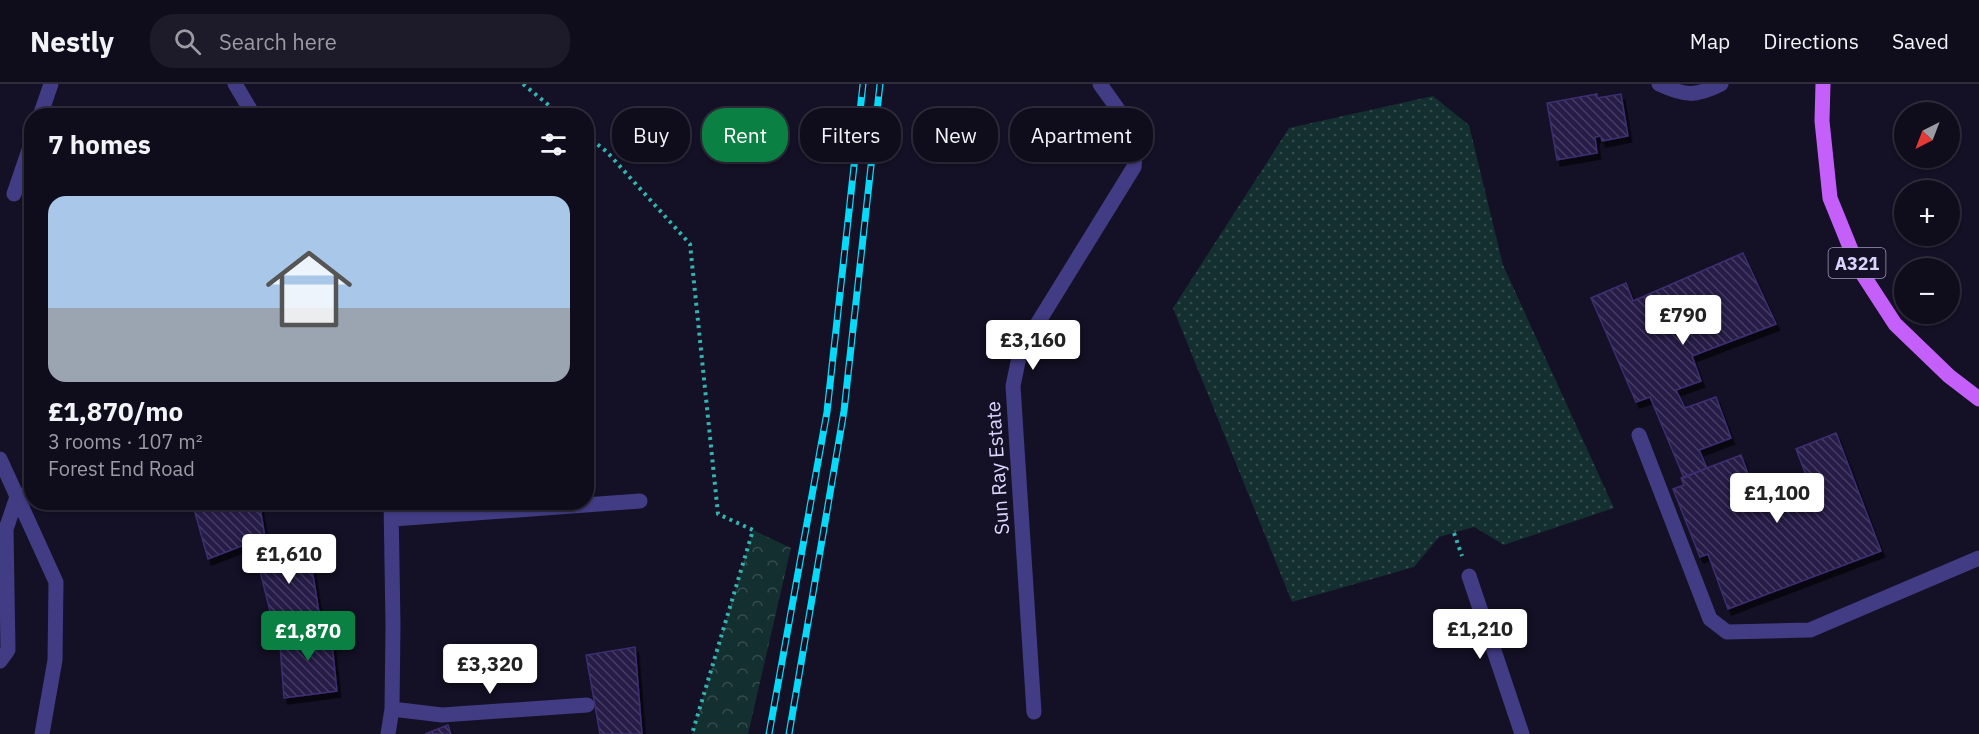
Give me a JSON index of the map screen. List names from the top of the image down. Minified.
{"streets":{"main road":["A321"],"street":["Sun Ray Estate"]},"north":"bottom left","page":{"header":"Nestly","search":"Search here","nav":["Map","Directions","Saved"],"map_buttons":["+","−"],"chip":["Buy","Rent","Filters","New","Apartment"],"heading":"7 homes","list":[{"name":"£1,870/mo","note":"3 rooms · 107 m² · Forest End Road"}],"price":["£790","£3,160","£1,100","£1,610","£1,210","£1,870","£3,320"]}}
